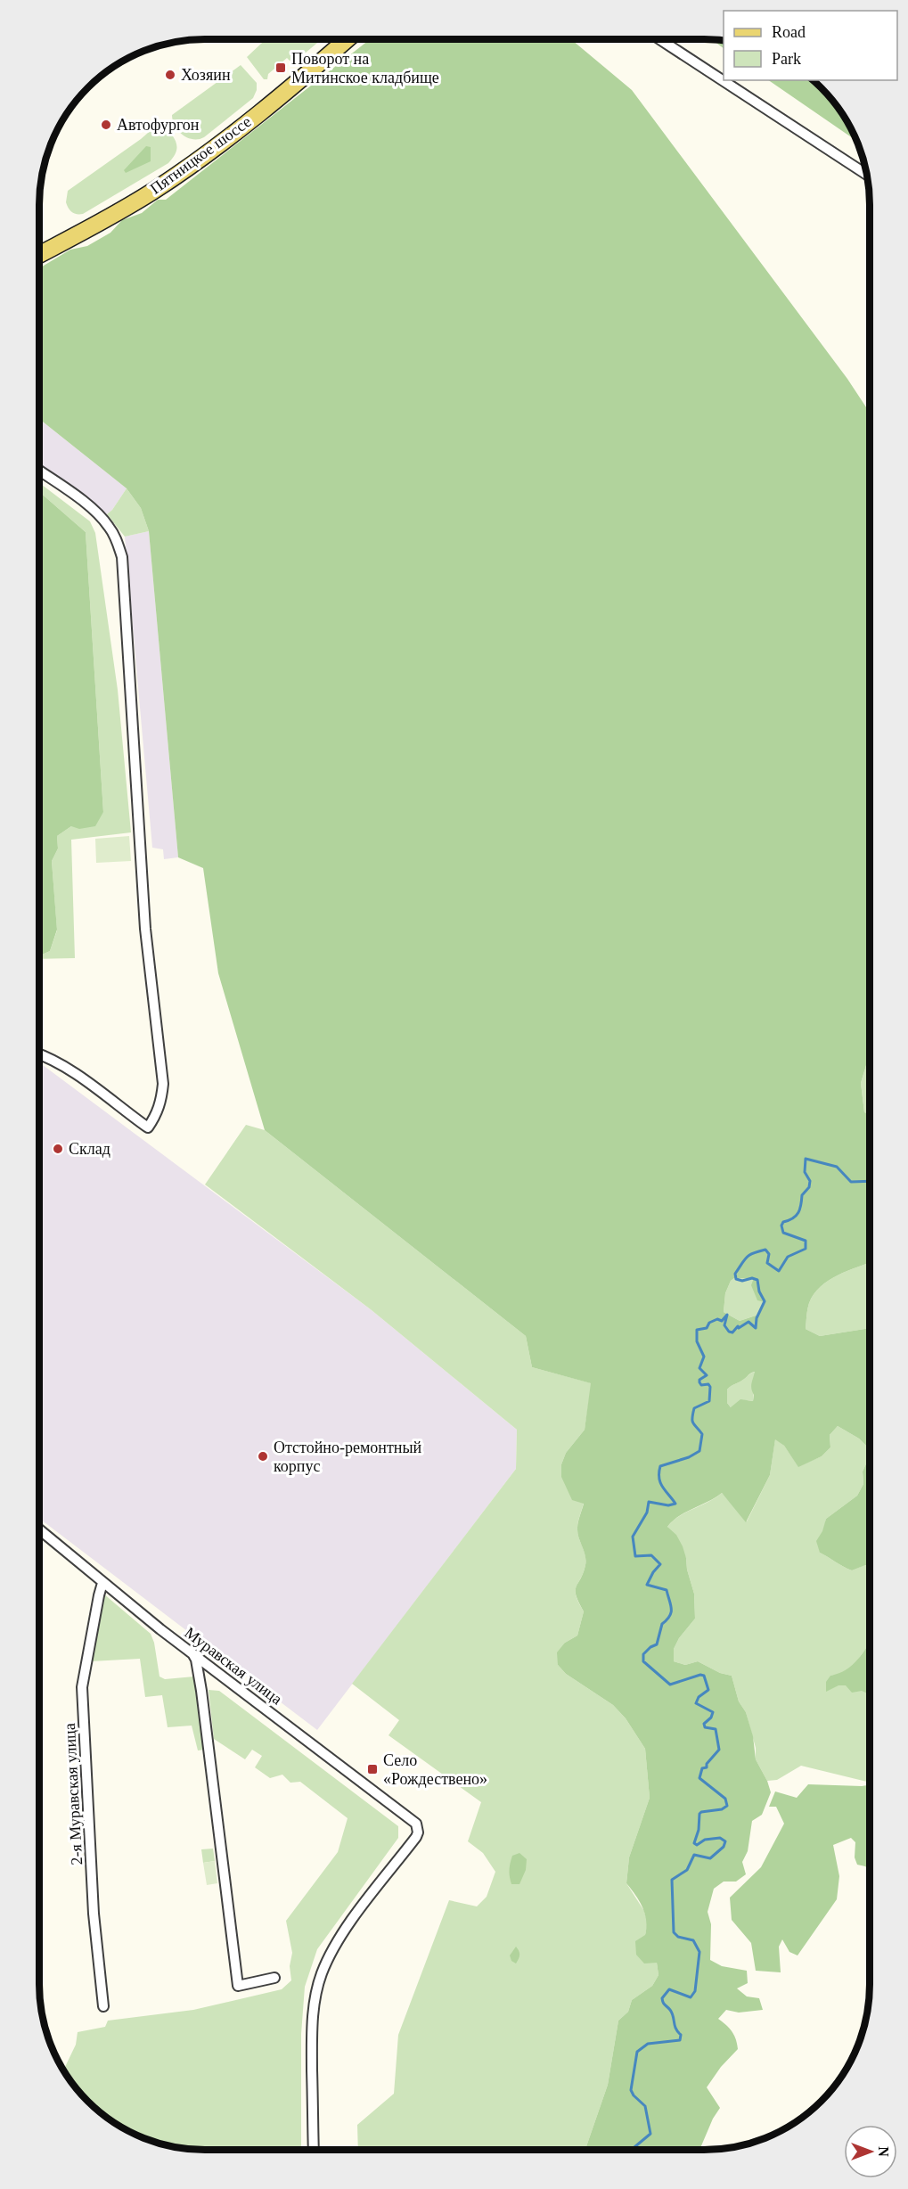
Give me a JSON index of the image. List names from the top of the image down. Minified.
{"streets":{"main road":["Пятницкое шоссе"],"street":["Муравская улица","2-я Муравская улица"]},"crossings":[["Муравская улица","2-я Муравская улица"]],"places":{"transit":["Поворот на Митинское кладбище","Село «Рождествено»"],"other":["Хозяин","Автофургон","Склад","Отстойно-ремонтный корпус"]},"legend":["Road","Park"],"north":"right"}
